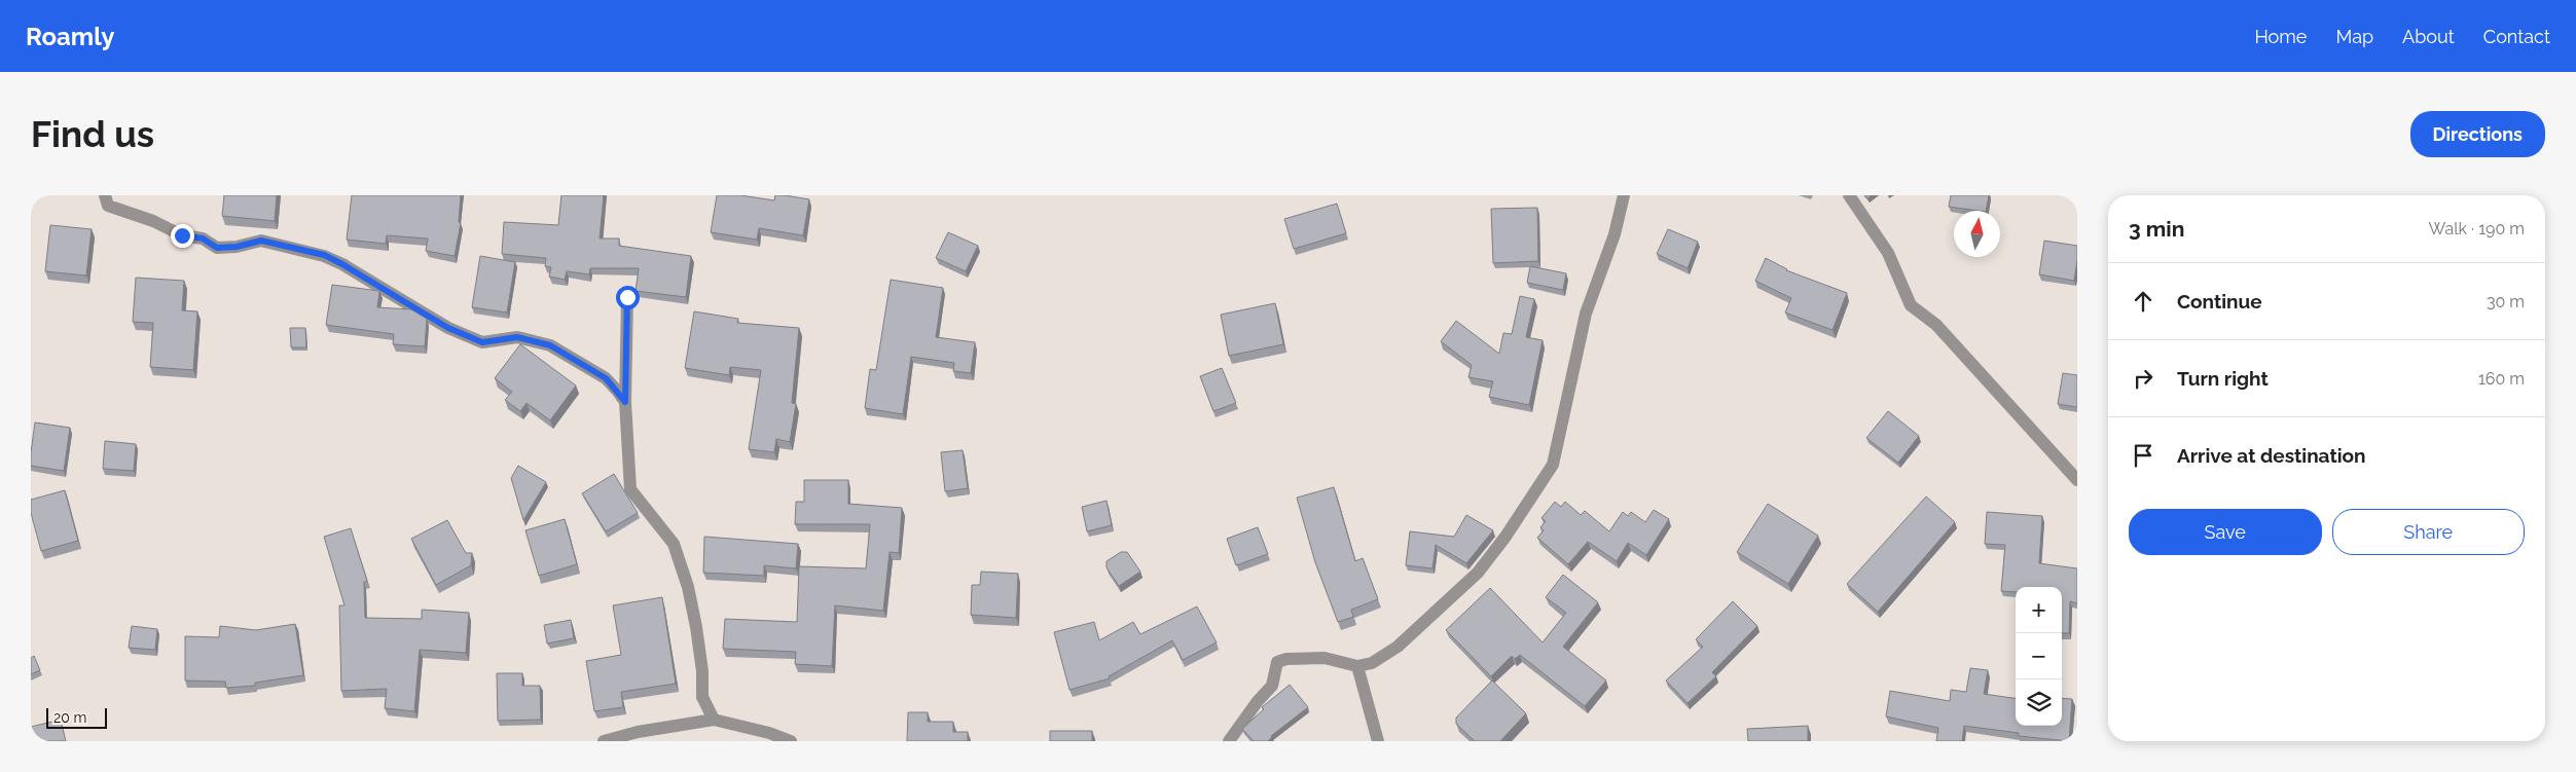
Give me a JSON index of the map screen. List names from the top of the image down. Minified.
{"scale_bar":"20 m","north":"top","page":{"header":"Roamly","nav":["Home","Map","About","Contact"],"buttons":["Directions",["Save","Share"]],"title":"Find us","heading":["3 min","Walk · 190 m"],"list":[["Continue","30 m"],["Turn right","160 m"],"Arrive at destination"],"map_buttons":["+","−"],"scale":"20 m"}}
